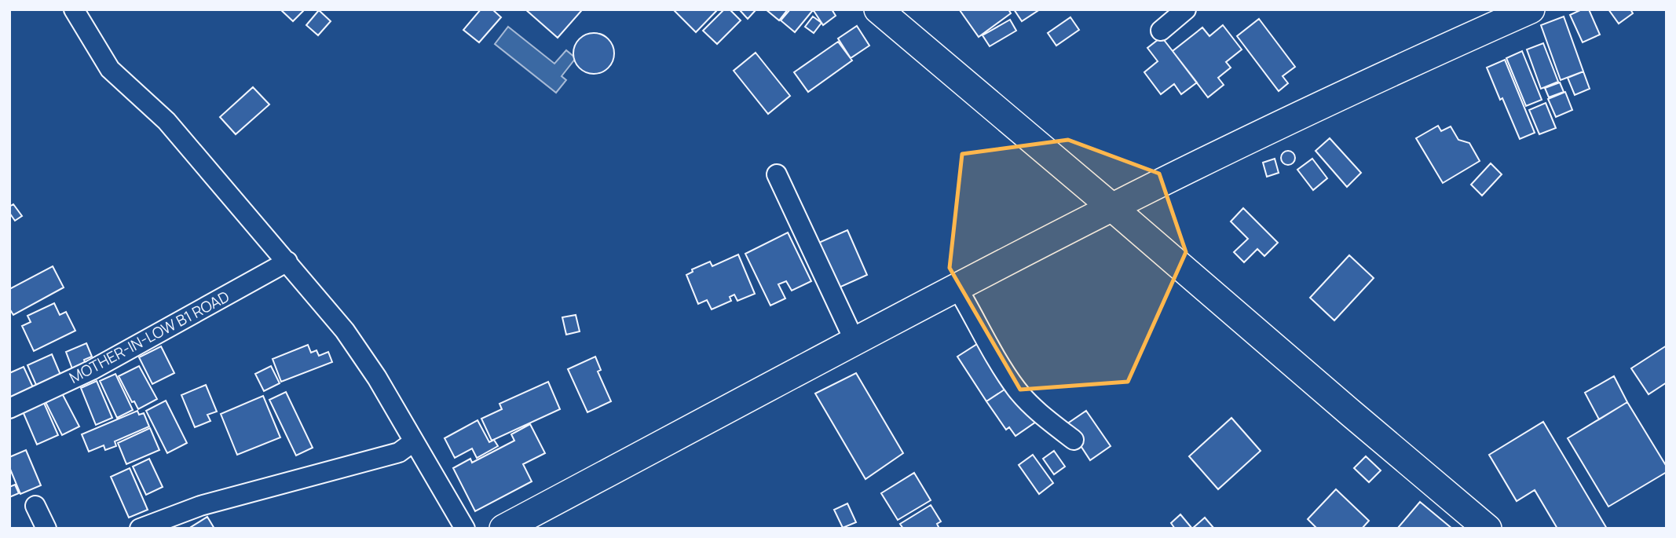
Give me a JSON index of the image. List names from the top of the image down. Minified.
{"streets":{"street":["MOTHER-IN-LOW B1 ROAD"]}}
